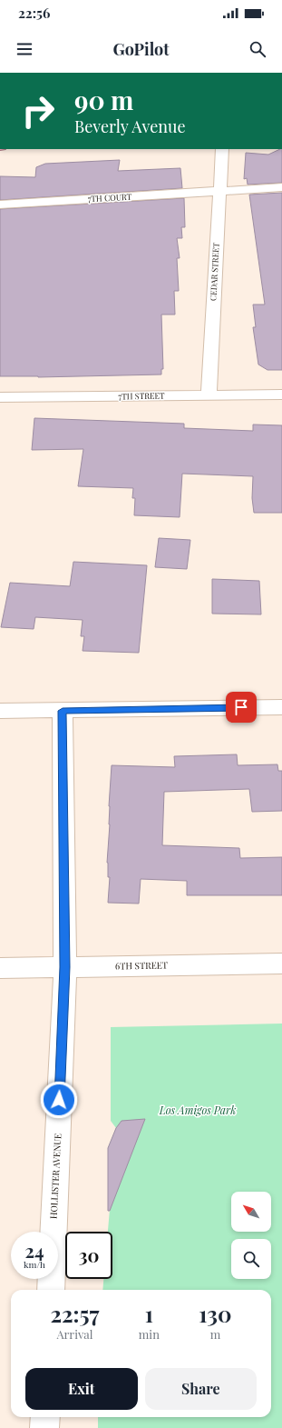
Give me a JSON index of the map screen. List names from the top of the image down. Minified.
{"streets":{"street":["7TH COURT","CEDAR STREET","7TH STREET","6TH STREET","HOLLISTER AVENUE"]},"crossings":[["7TH COURT","CEDAR STREET"],["CEDAR STREET","7TH STREET"],["6TH STREET","HOLLISTER AVENUE"]],"parks":["Los Amigos Park"],"north":"top left","page":{"status":"22:56","header":"GoPilot","turn":["90 m","Beverly Avenue"],"speed":"24 km/h","limit":"30","eta":["22:57","Arrival","1","min","130","m"],"buttons":["Exit","Share"]}}
